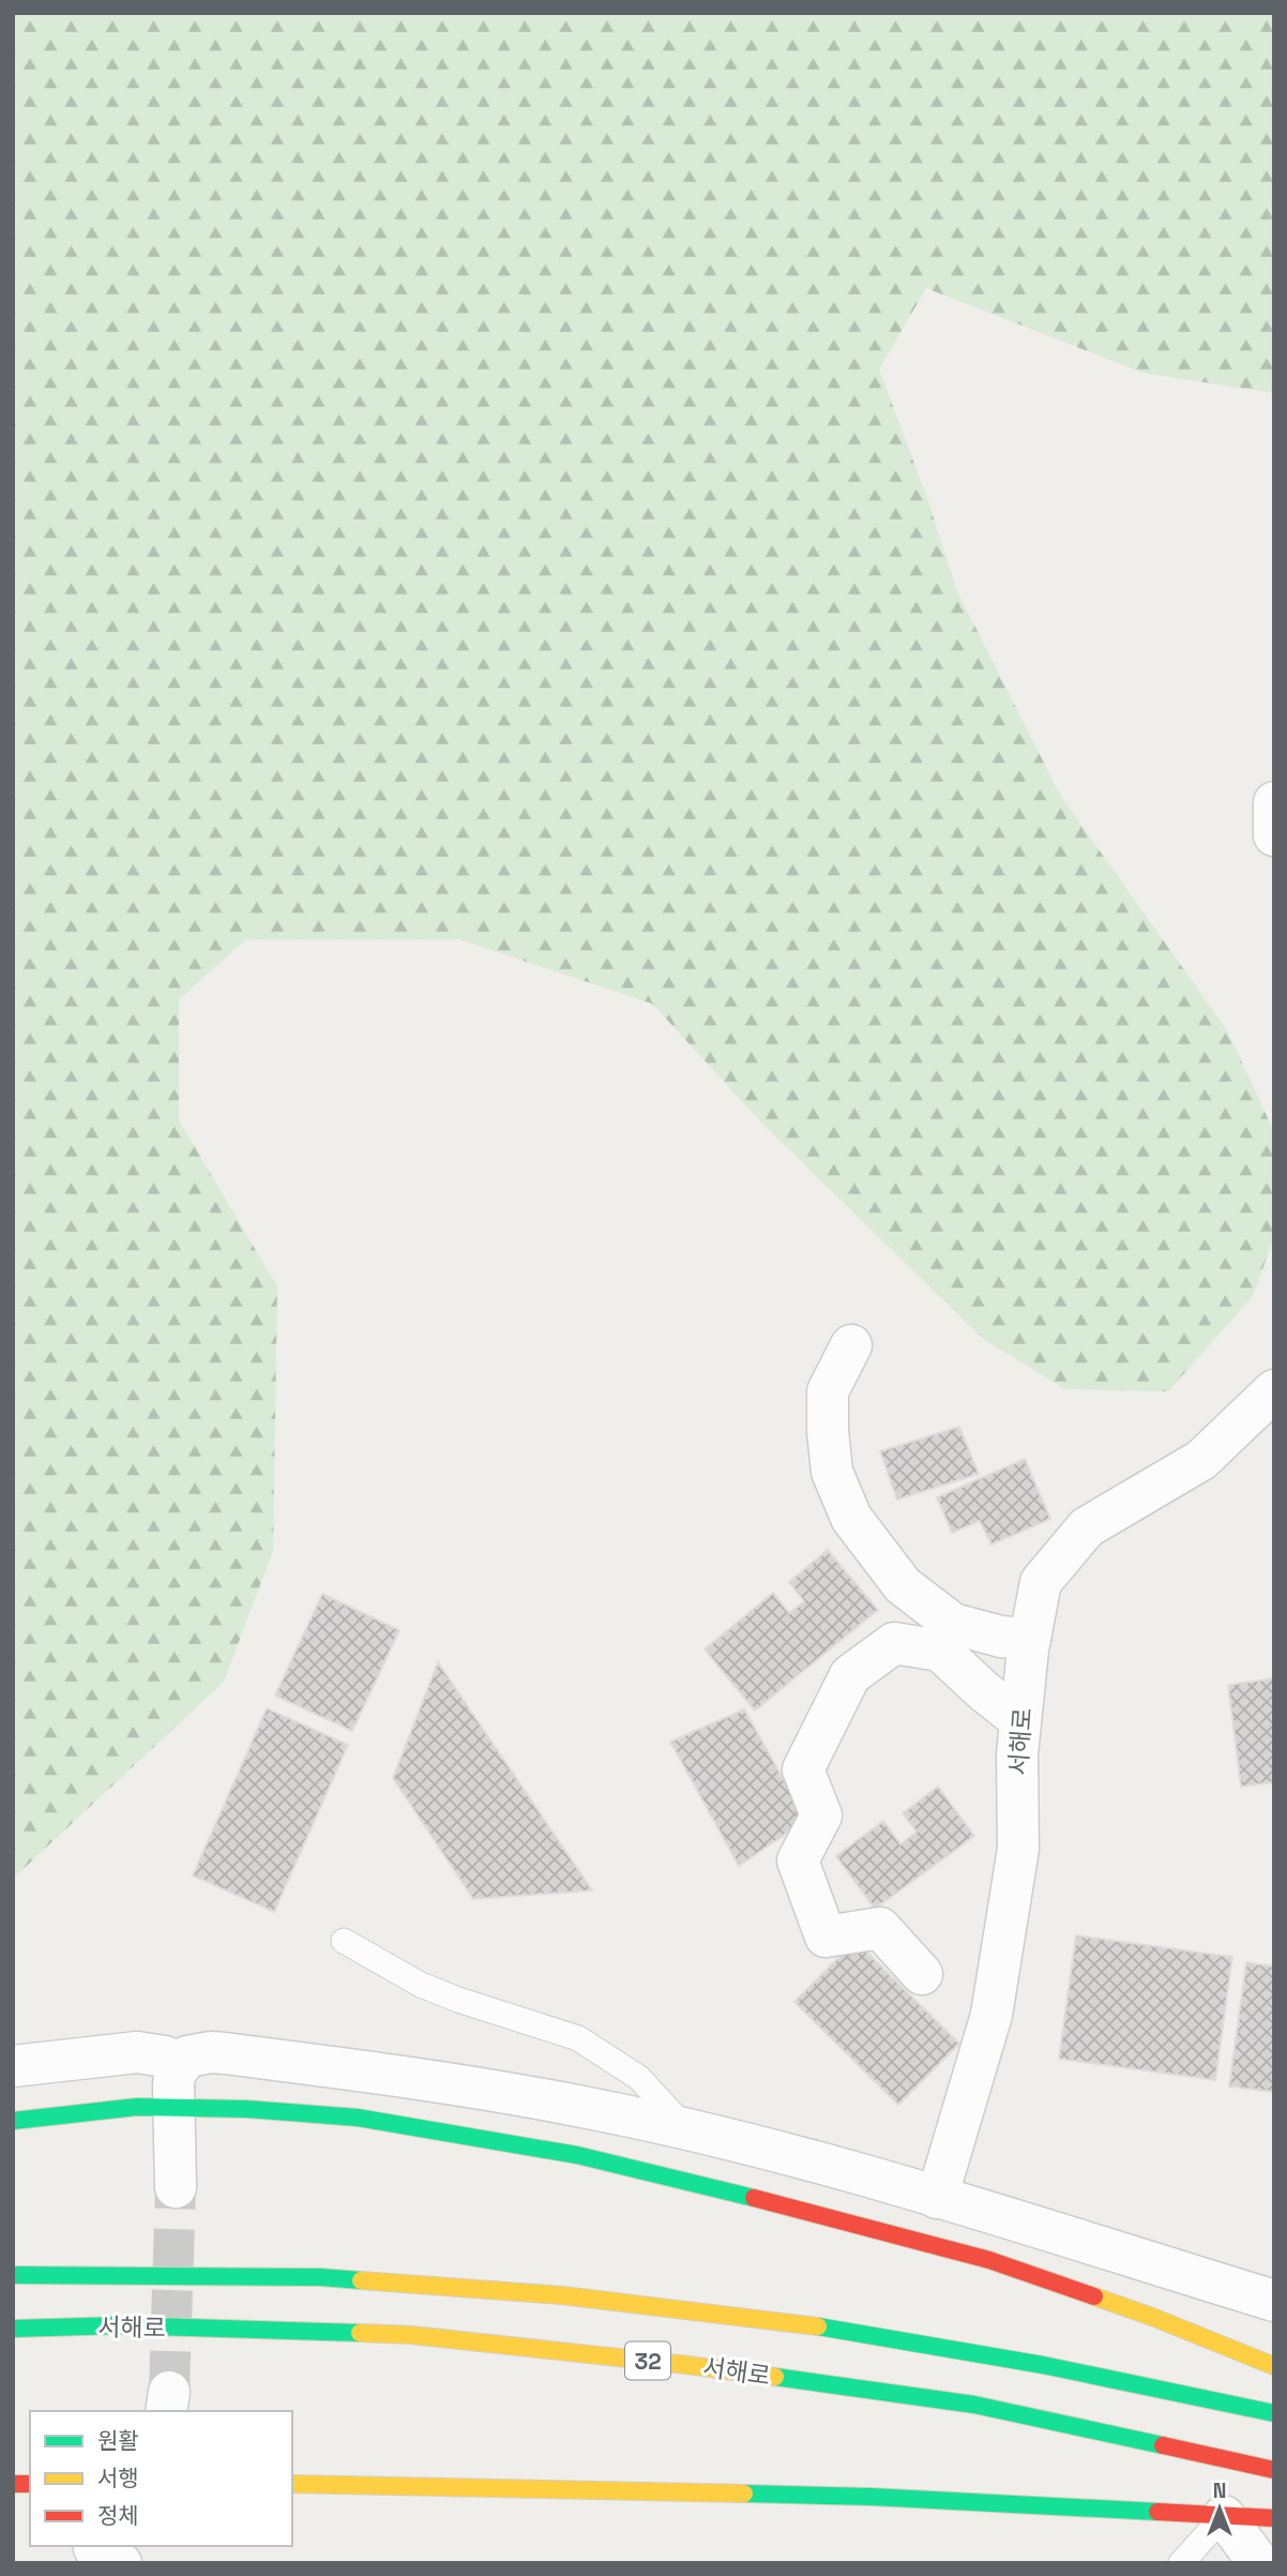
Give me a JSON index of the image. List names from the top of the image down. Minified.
{"streets":{"main road":["서해로","32"]},"legend":["원활","서행","정체"],"north":"top"}
